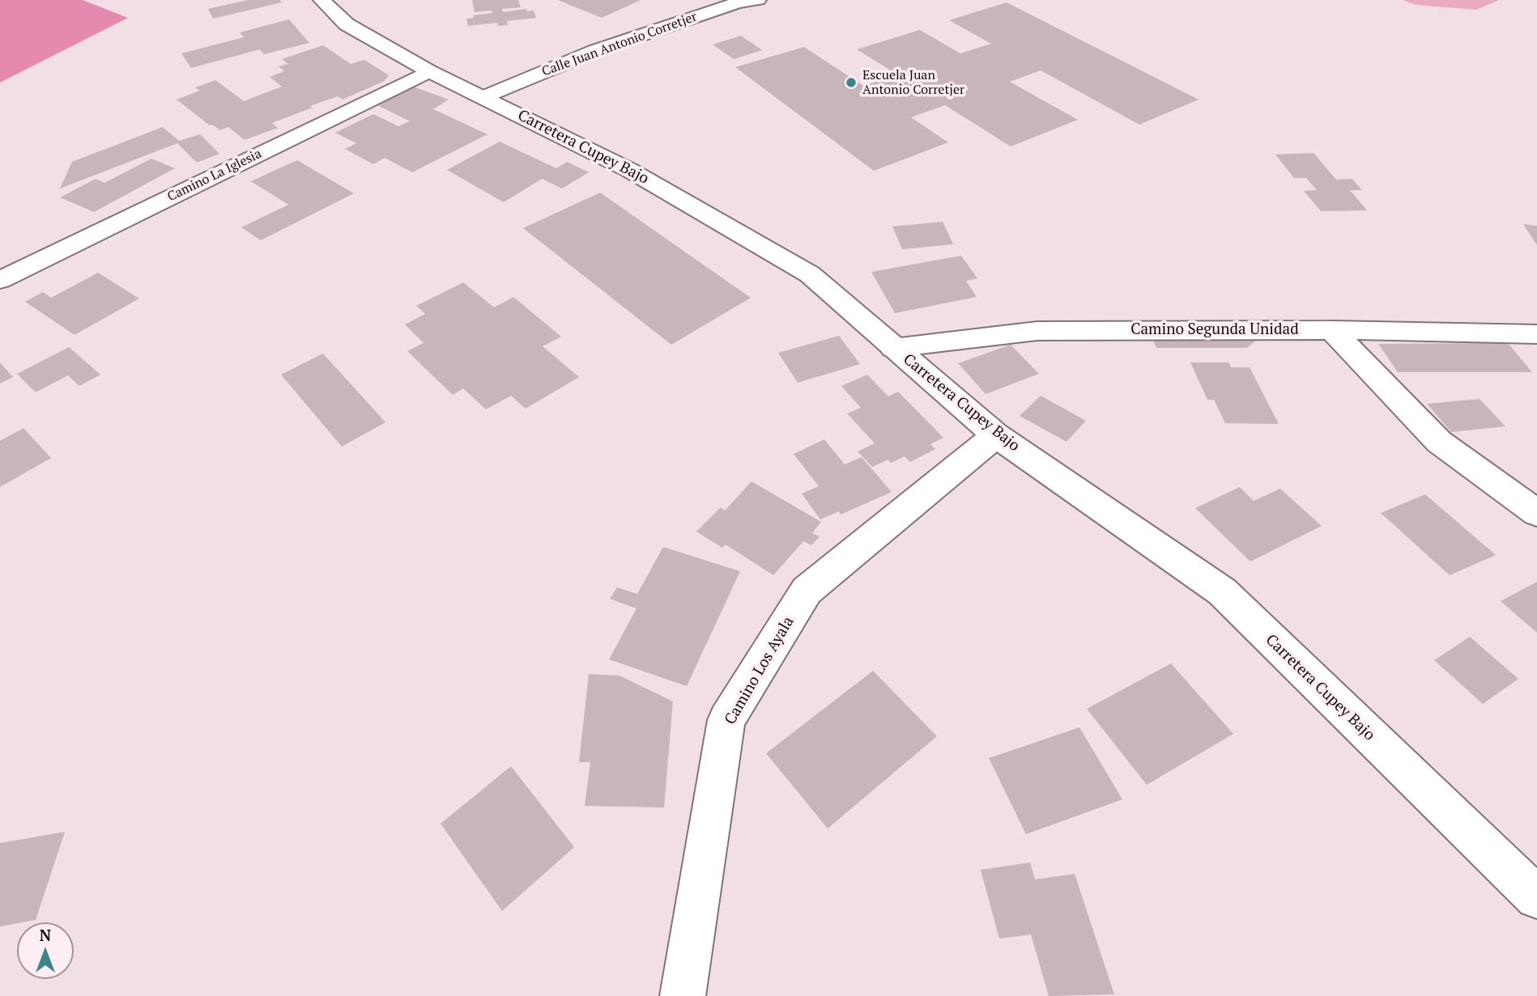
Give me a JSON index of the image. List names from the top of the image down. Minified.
{"streets":{"street":["Calle Juan Antonio Corretjer","Carretera Cupey Bajo","Camino La Iglesia","Camino Segunda Unidad","Camino Los Ayala"]},"crossings":[["Calle Juan Antonio Corretjer","Carretera Cupey Bajo"],["Carretera Cupey Bajo","Camino La Iglesia"],["Carretera Cupey Bajo","Camino Segunda Unidad"],["Carretera Cupey Bajo","Camino Los Ayala"]],"places":["Escuela Juan Antonio Corretjer"],"north":"top"}
